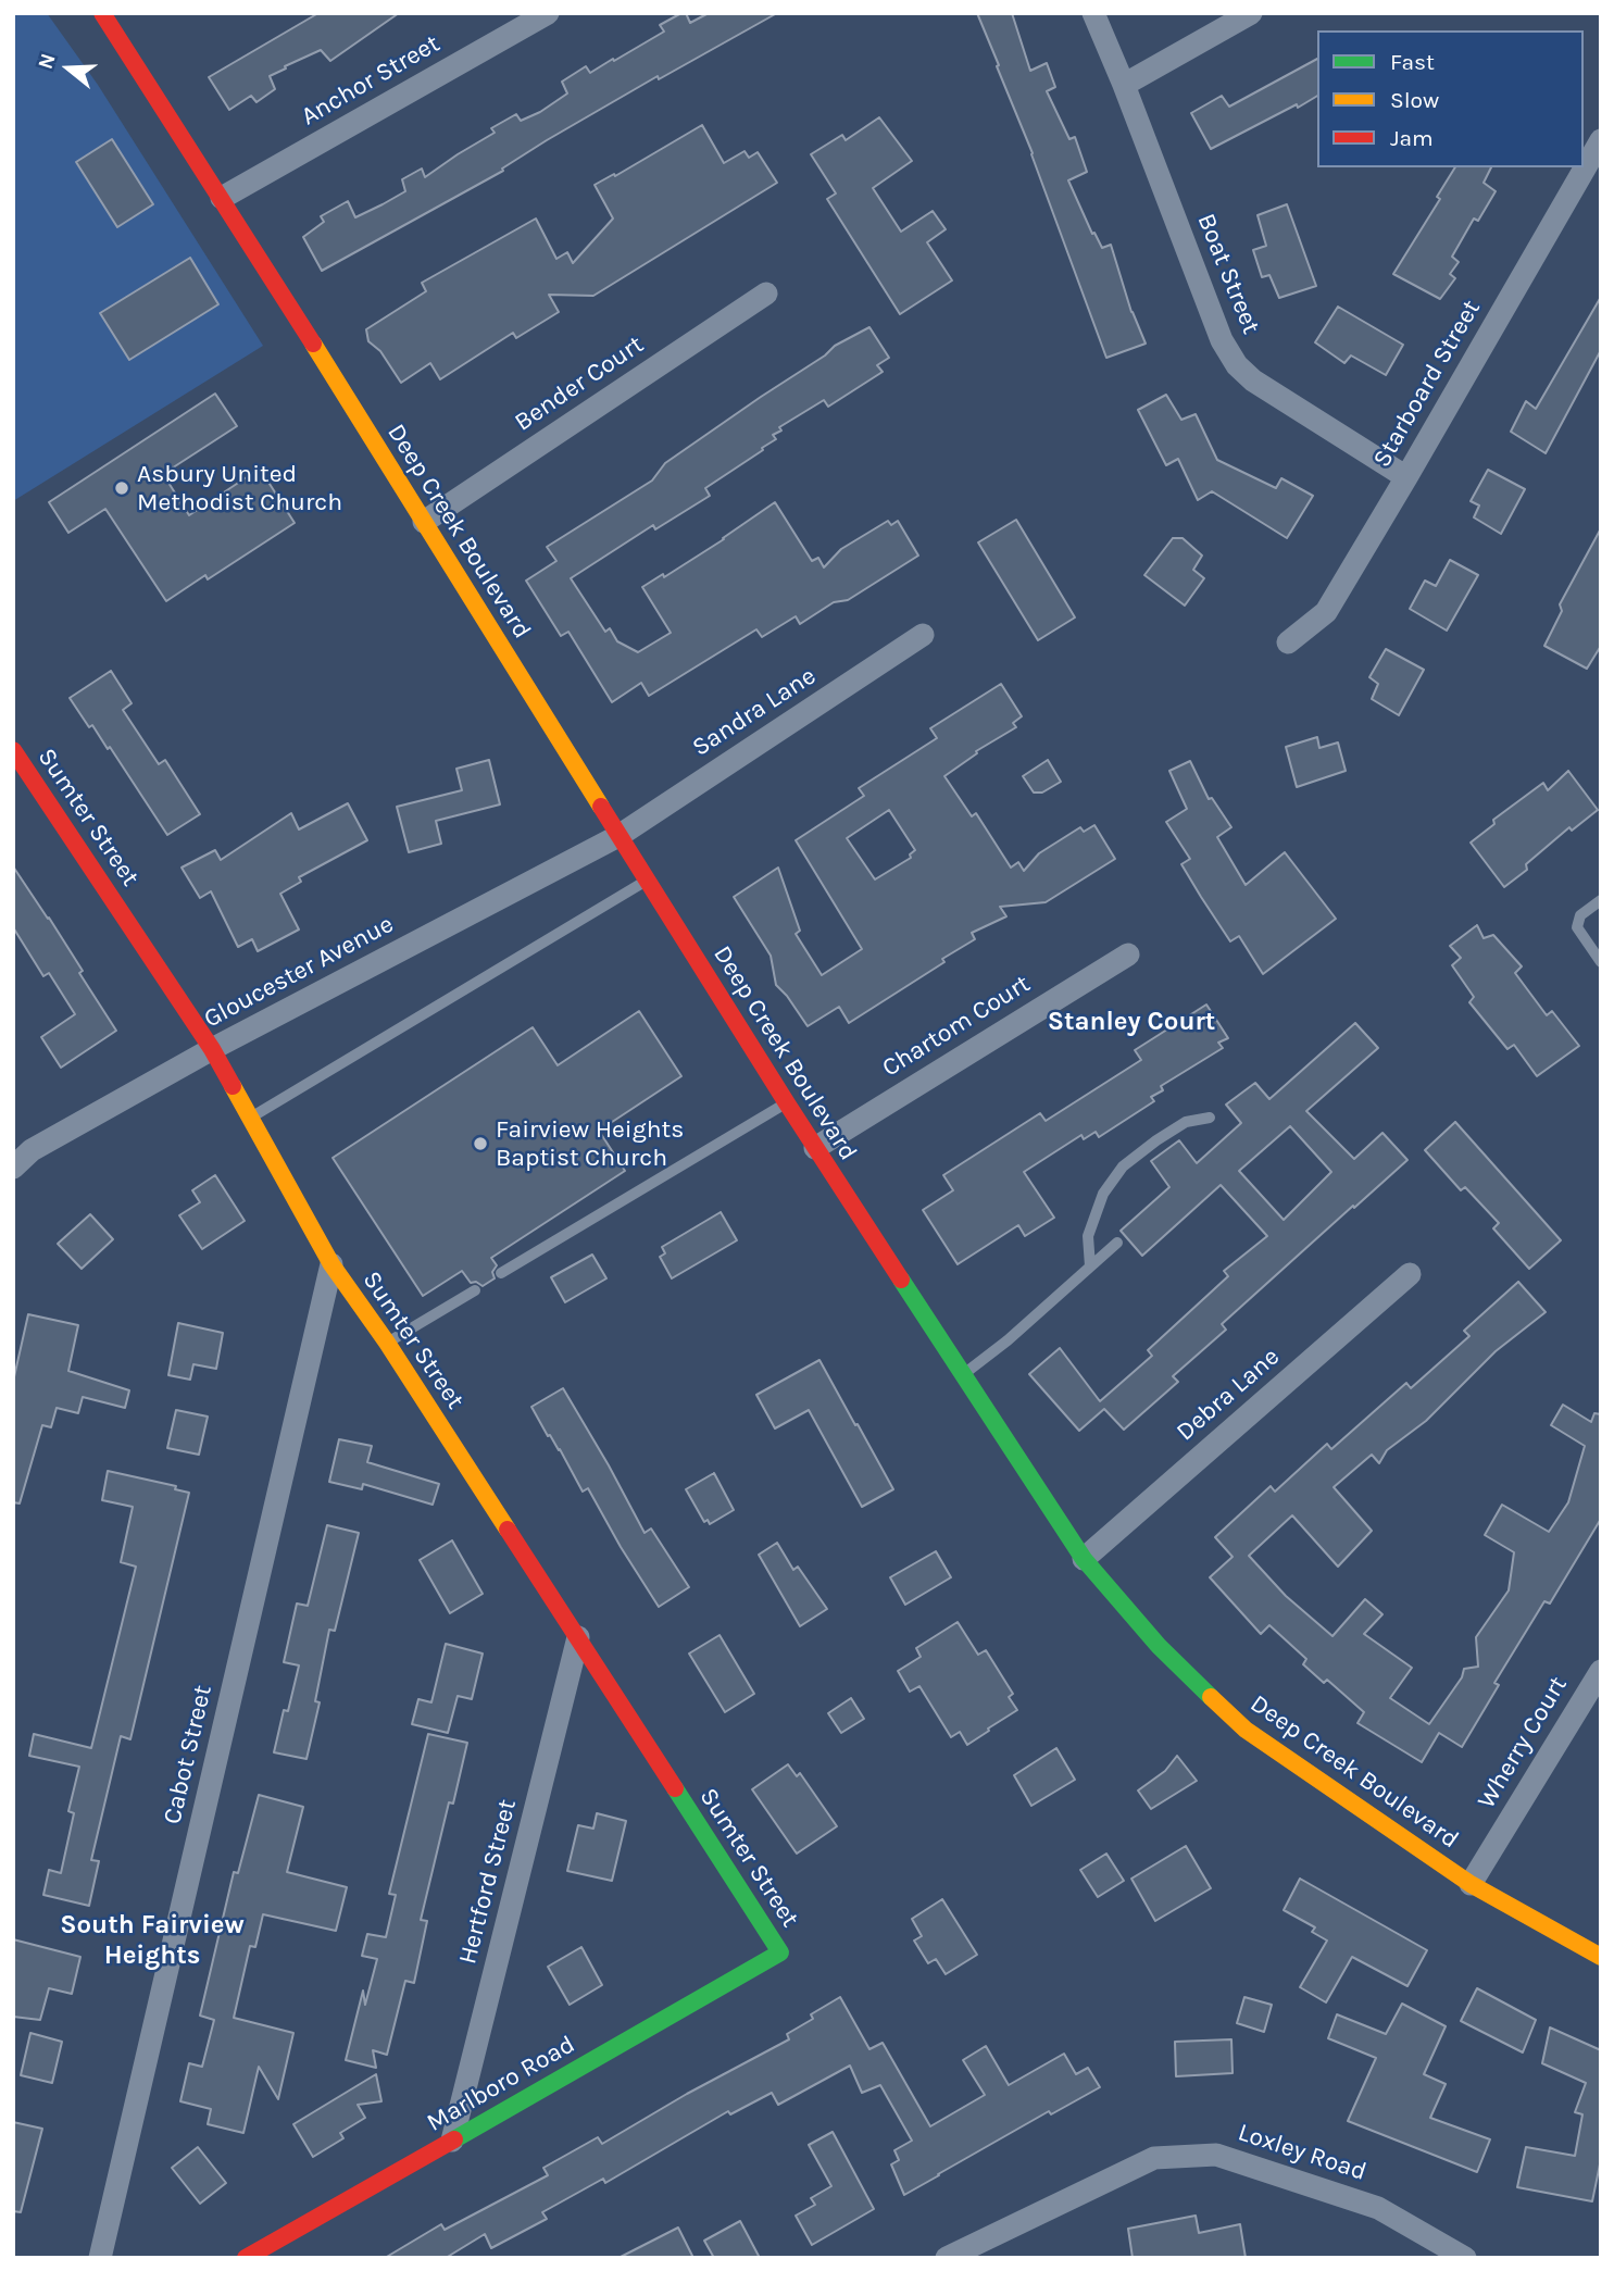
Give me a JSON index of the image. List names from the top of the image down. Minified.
{"streets":{"street":["Anchor Street","Boat Street","Bender Court","Starboard Street","Deep Creek Boulevard","Sandra Lane","Sumter Street","Gloucester Avenue","Chartom Court","Debra Lane","Wherry Court","Cabot Street","Hertford Street","Marlboro Road","Loxley Road"]},"crossings":[["Anchor Street","Deep Creek Boulevard"],["Boat Street","Starboard Street"],["Bender Court","Deep Creek Boulevard"],["Deep Creek Boulevard","Sandra Lane"],["Deep Creek Boulevard","Gloucester Avenue"],["Deep Creek Boulevard","Chartom Court"],["Deep Creek Boulevard","Debra Lane"],["Deep Creek Boulevard","Wherry Court"],["Sandra Lane","Gloucester Avenue"],["Sumter Street","Gloucester Avenue"],["Sumter Street","Cabot Street"],["Sumter Street","Hertford Street"],["Sumter Street","Marlboro Road"],["Hertford Street","Marlboro Road"]],"districts":["Stanley Court","South Fairview Heights"],"places":["Asbury United Methodist Church","Fairview Heights Baptist Church"],"legend":["Fast","Slow","Jam"],"north":"left"}
